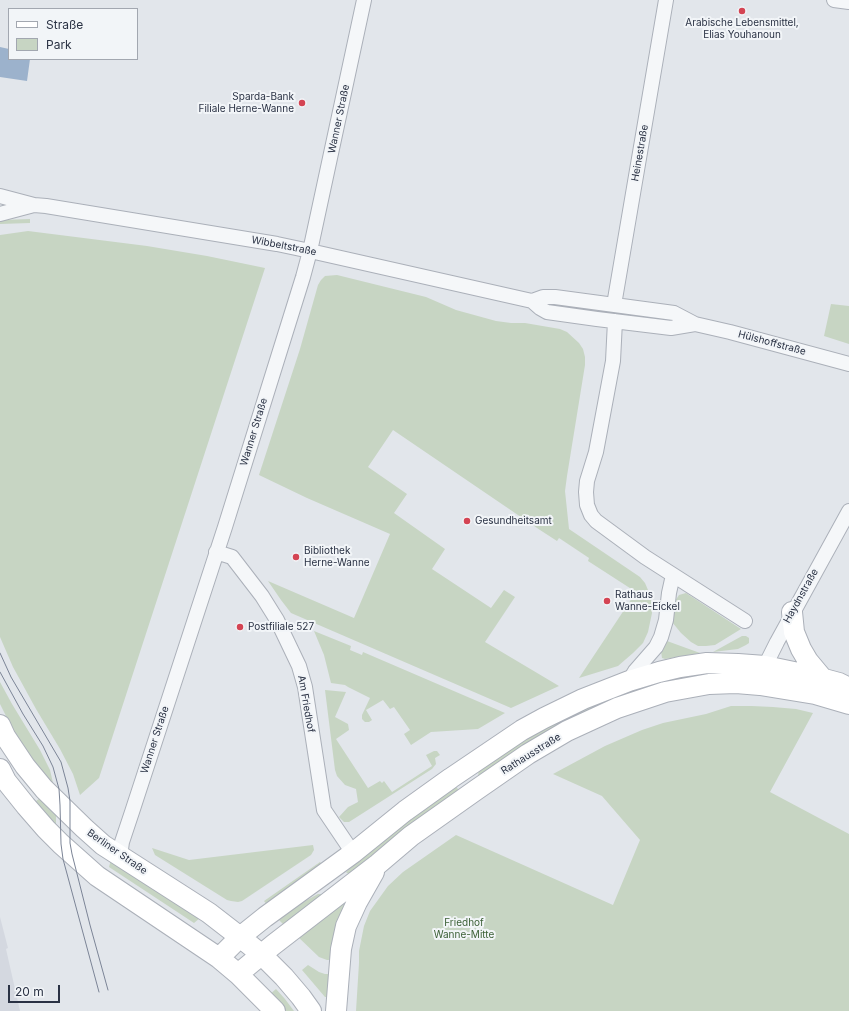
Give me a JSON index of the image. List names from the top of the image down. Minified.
{"streets":{"street":["Wanner Straße","Heinestraße","Wibbeltstraße","Hülshoffstraße","Haydnstraße","Am Friedhof","Rathausstraße","Berliner Straße"]},"crossings":[["Wanner Straße","Wibbeltstraße"],["Wanner Straße","Am Friedhof"],["Wanner Straße","Berliner Straße"],["Heinestraße","Wibbeltstraße"],["Heinestraße","Hülshoffstraße"],["Wibbeltstraße","Hülshoffstraße"],["Haydnstraße","Rathausstraße"],["Am Friedhof","Rathausstraße"],["Rathausstraße","Berliner Straße"]],"parks":["Friedhof Wanne-Mitte"],"places":["Arabische Lebensmittel, Elias Youhanoun","Sparda-Bank Filiale Herne-Wanne","Gesundheitsamt","Bibliothek Herne-Wanne","Rathaus Wanne-Eickel","Postfiliale 527"],"legend":["Straße","Park"],"scale_bar":"20 m"}
